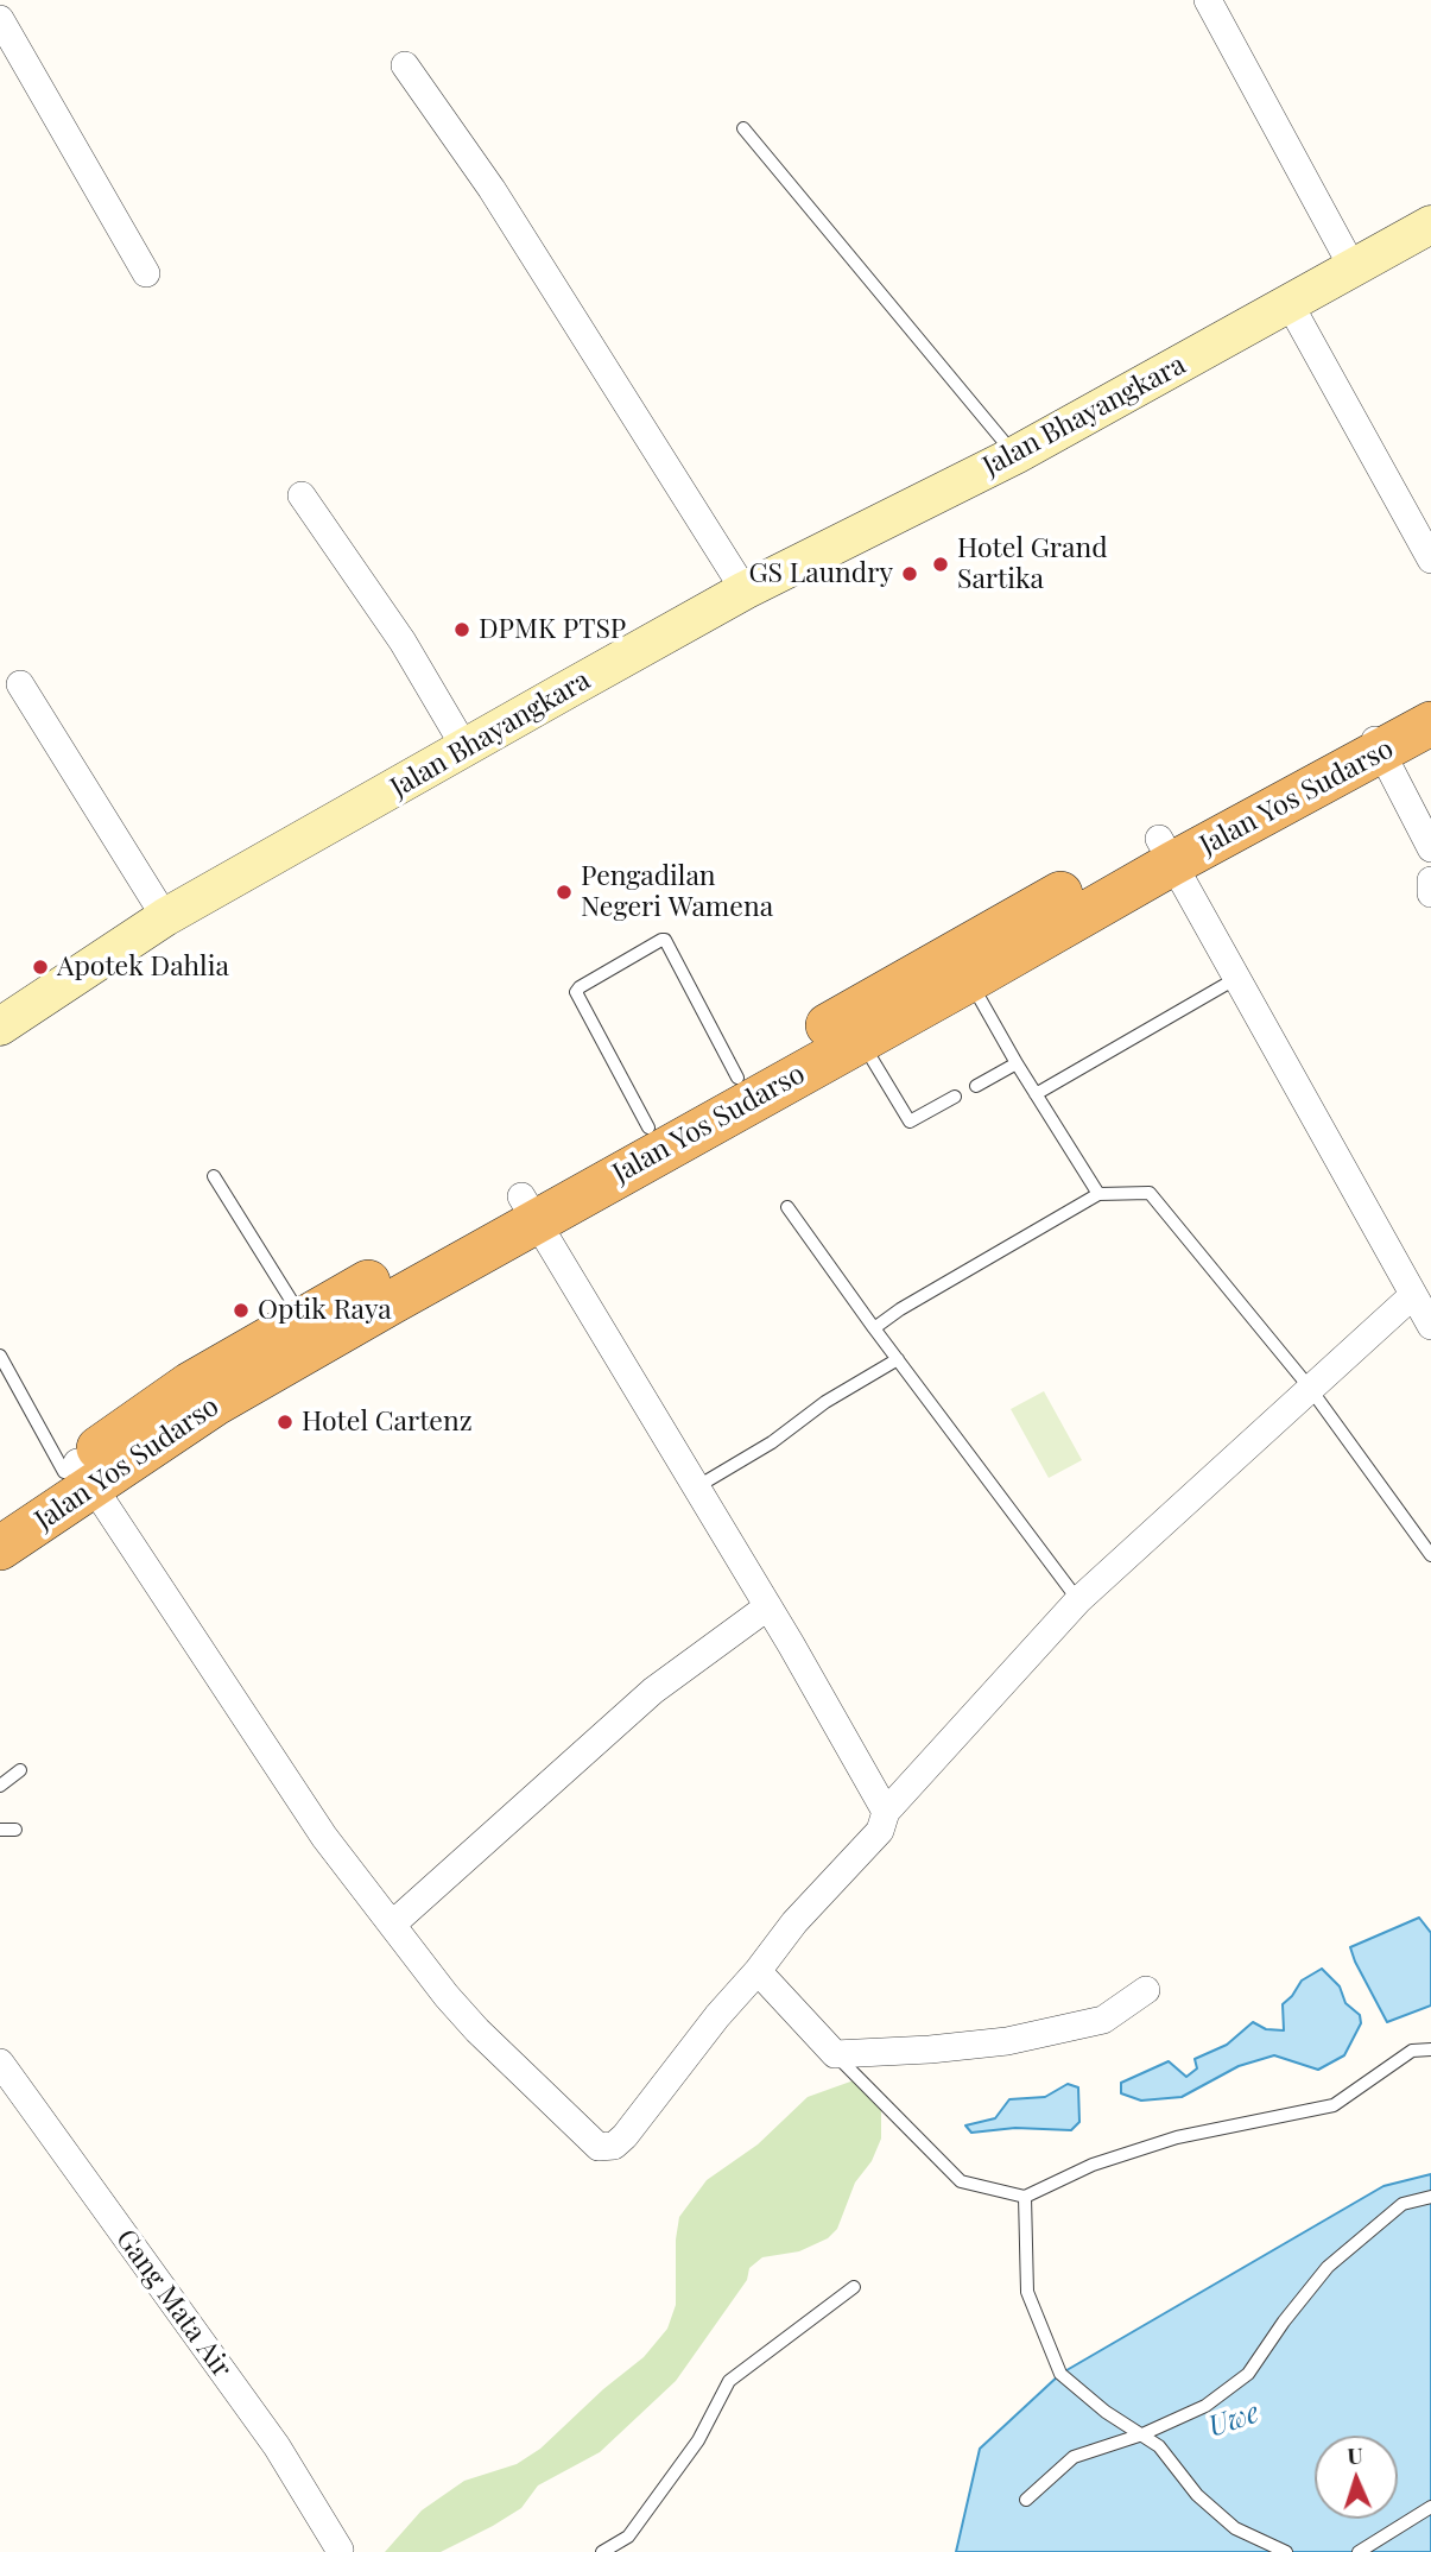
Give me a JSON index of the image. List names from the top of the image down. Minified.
{"streets":{"highway":["Jalan Yos Sudarso"],"main road":["Jalan Bhayangkara"],"street":["Gang Mata Air"]},"water":["Uwe"],"places":["Hotel Grand Sartika","GS Laundry","DPMK PTSP","Pengadilan Negeri Wamena","Apotek Dahlia","Optik Raya","Hotel Cartenz"],"north":"top"}
